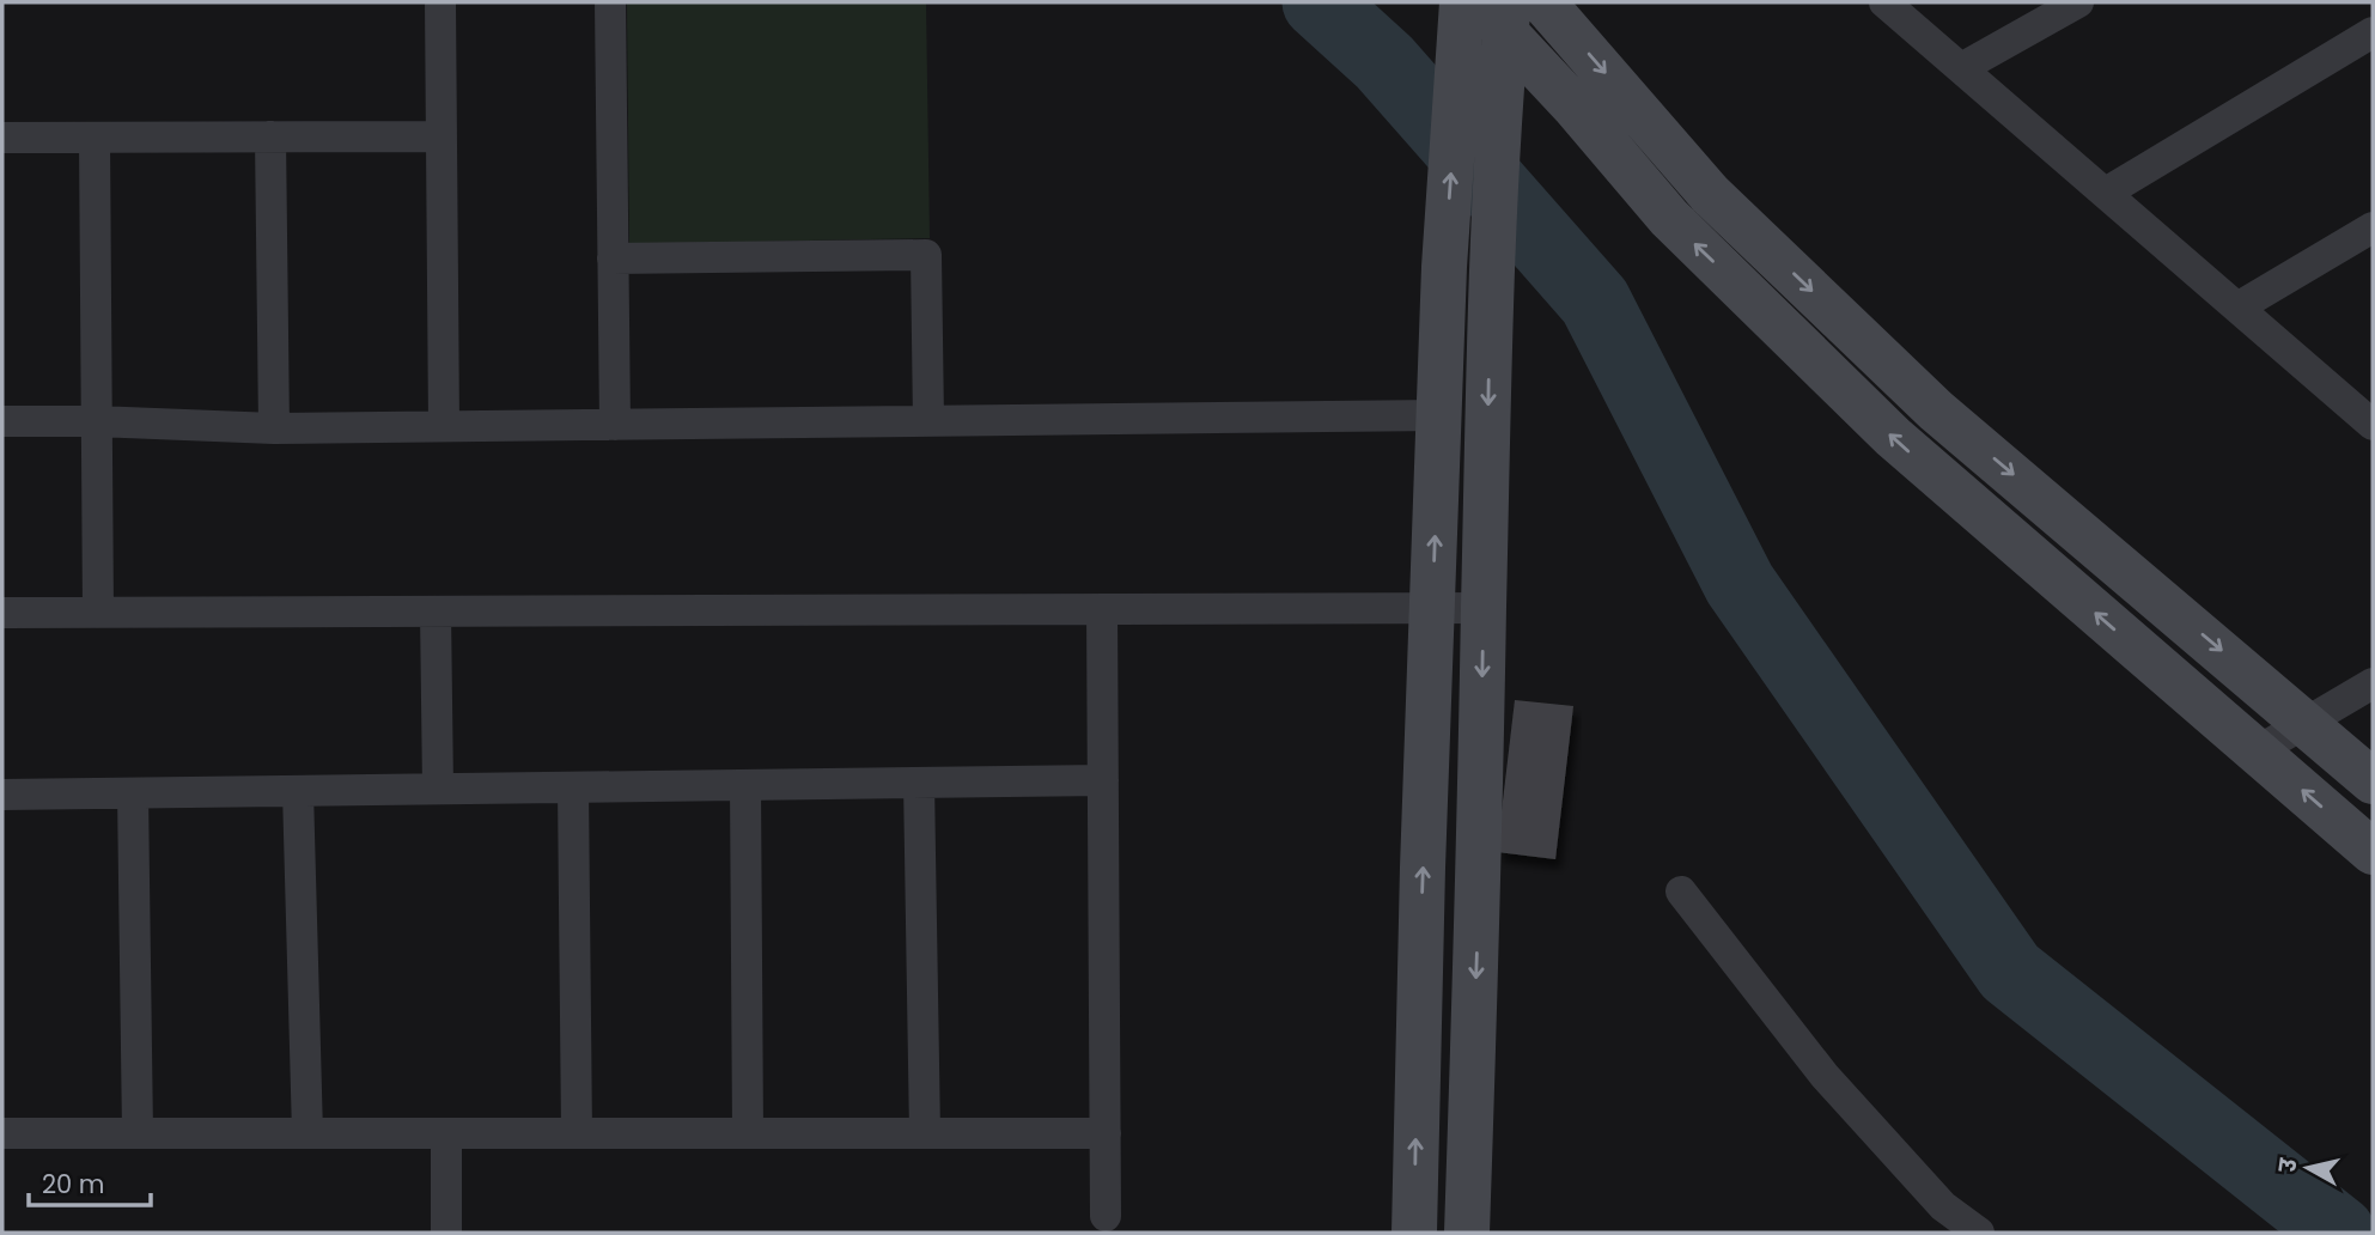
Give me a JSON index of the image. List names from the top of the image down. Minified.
{"scale_bar":"20 m","north":"left"}
